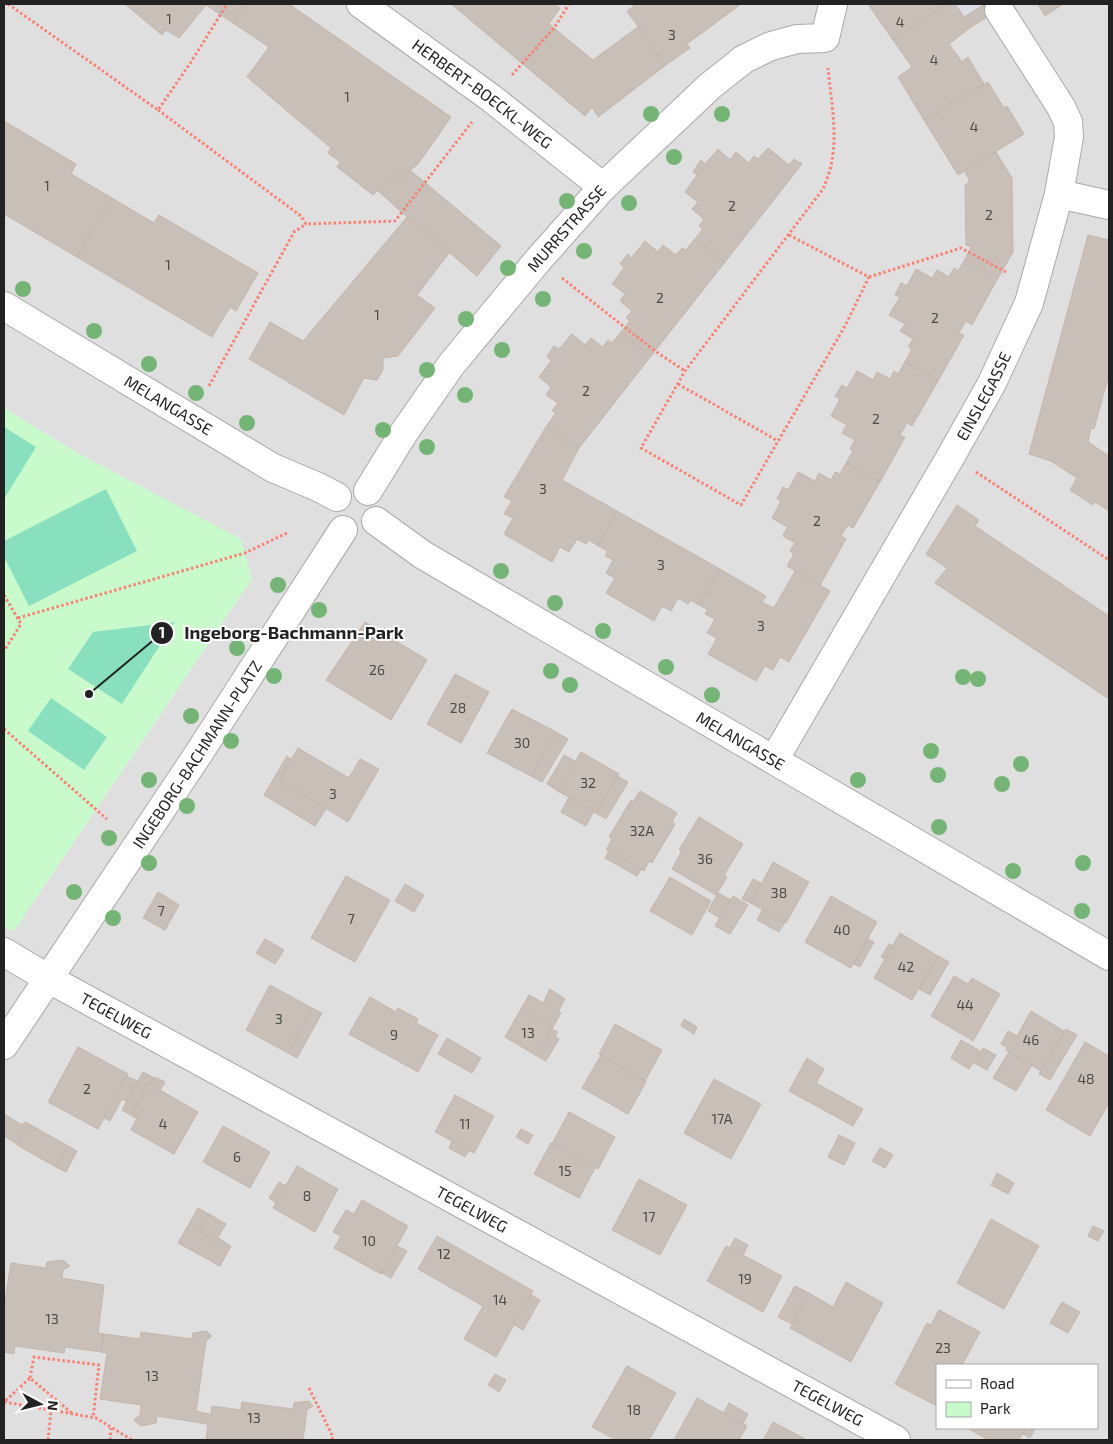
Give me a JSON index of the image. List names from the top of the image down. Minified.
{"streets":{"street":["HERBERT-BOECKL-WEG","MURRSTRASSE","EINSLEGASSE","MELANGASSE","INGEBORG-BACHMANN-PLATZ","TEGELWEG"]},"crossings":[["HERBERT-BOECKL-WEG","MURRSTRASSE"],["MURRSTRASSE","MELANGASSE"],["MURRSTRASSE","INGEBORG-BACHMANN-PLATZ"],["EINSLEGASSE","MELANGASSE"],["MELANGASSE","INGEBORG-BACHMANN-PLATZ"],["INGEBORG-BACHMANN-PLATZ","TEGELWEG"]],"places":["Ingeborg-Bachmann-Park"],"house_numbers":["1","4","3","4","1","4","1","2","2","1","2","1","2","2","2","3","2","3","3","26","28","30","32","3","32A","36","38","7","7","40","42","44","3","13","9","46","48","2","17A","4","11","6","15","8","17","10","12","19","14","13","23","13","18","13"],"legend":["Road","Park"],"north":"right"}
